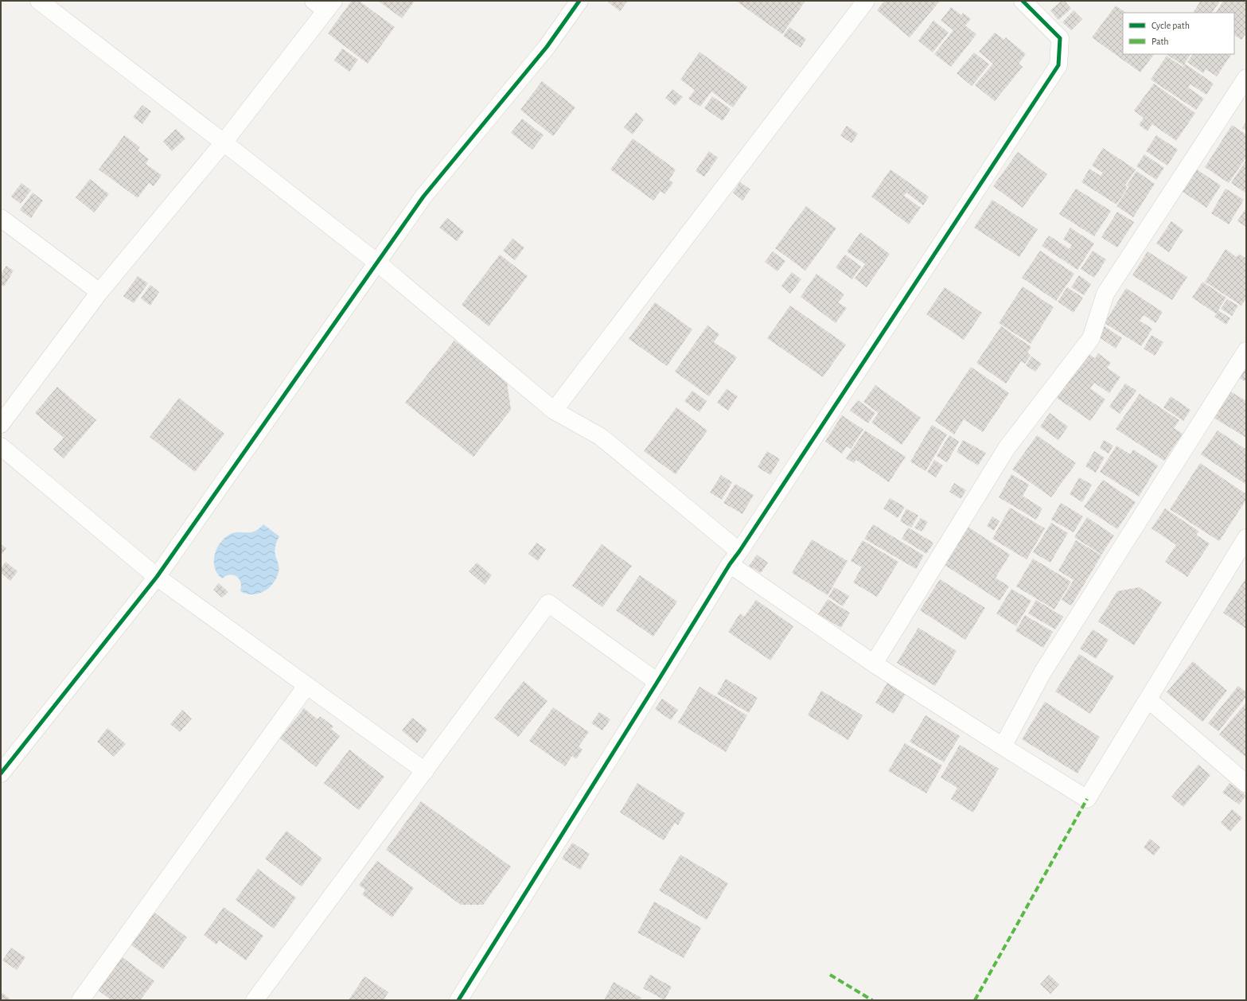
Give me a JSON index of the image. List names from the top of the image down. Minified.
{"legend":["Cycle path","Path"]}
